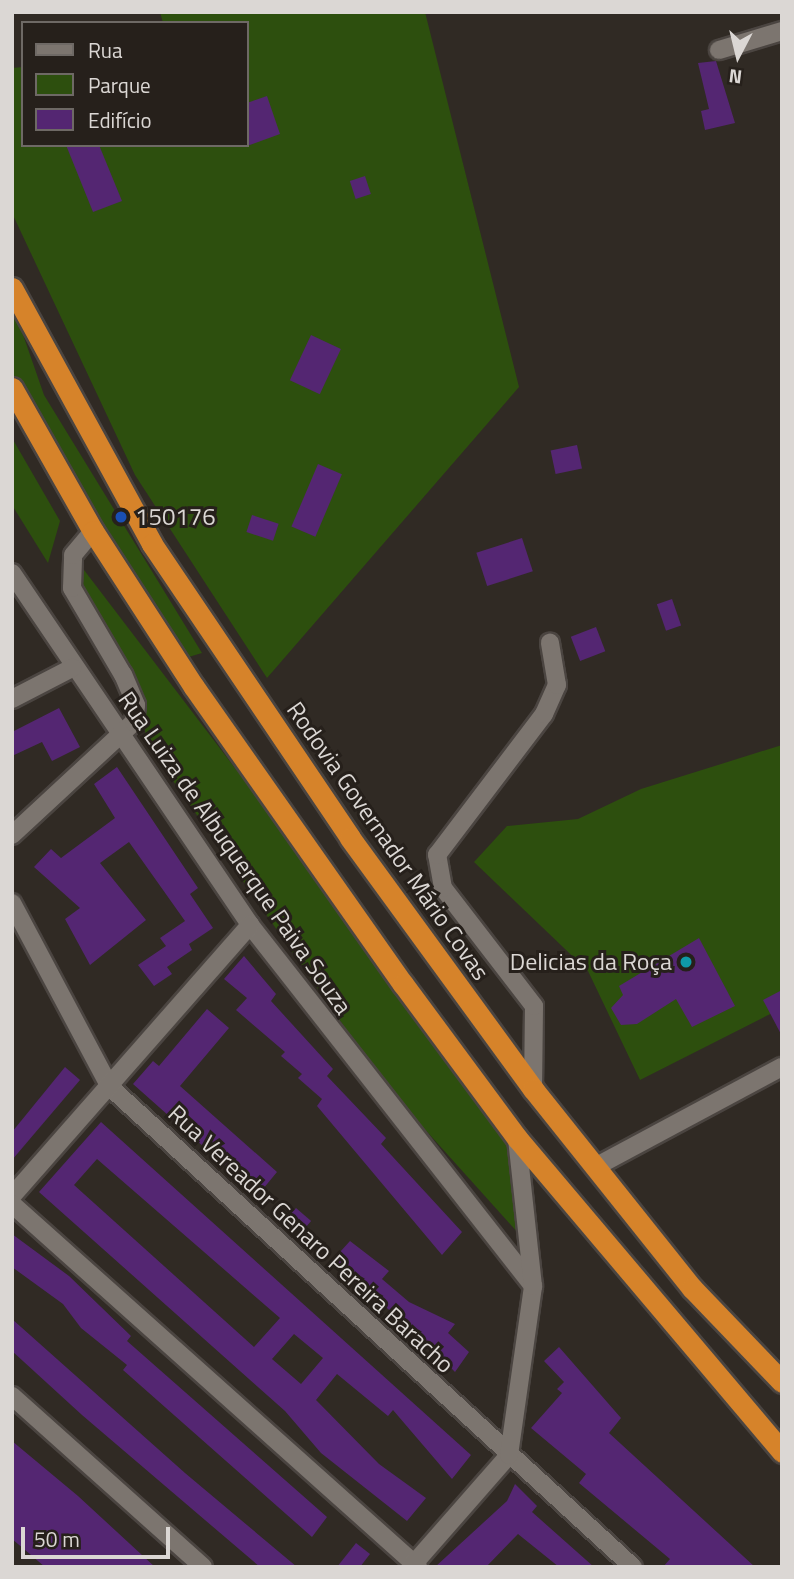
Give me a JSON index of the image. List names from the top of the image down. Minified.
{"streets":{"highway":["Rodovia Governador Mário Covas"],"street":["Rua Luiza de Albuquerque Paiva Souza","Rua Vereador Genaro Pereira Baracho"]},"places":["150176","Delicias da Roça"],"legend":["Rua","Parque","Edifício"],"scale_bar":"50 m","north":"bottom"}
